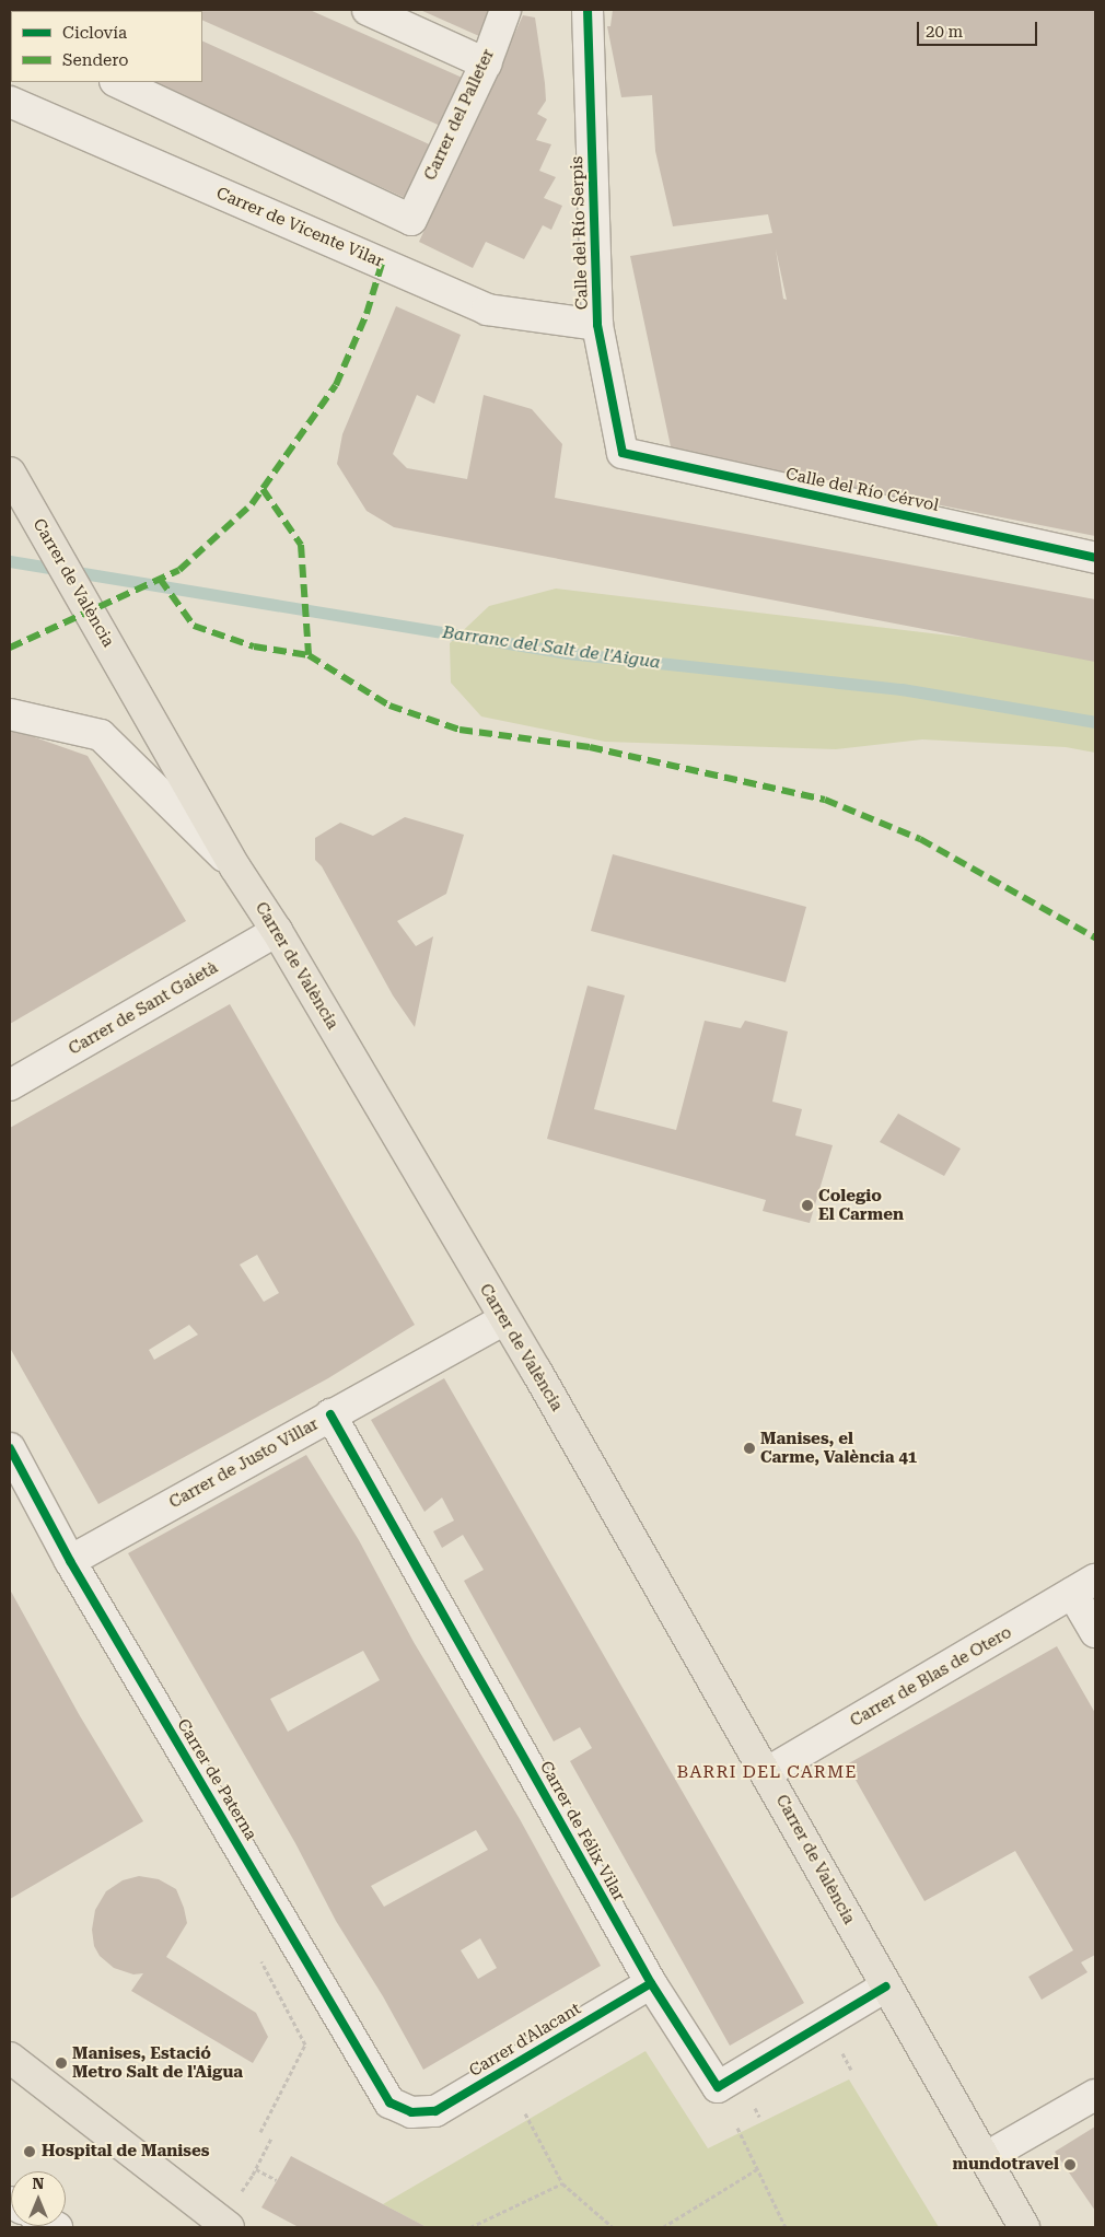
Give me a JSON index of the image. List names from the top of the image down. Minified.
{"streets":{"main road":["Carrer de València"],"street":["Carrer del Palleter","Carrer de Vicente Vilar","Calle del Río Serpis","Calle del Río Cérvol","Carrer de Sant Gaietà","Carrer de Justo Villar","Carrer de Blas de Otero","Carrer de Paterna","Carrer de Félix Vilar","Carrer d'Alacant"]},"crossings":[["Carrer de Vicente Vilar","Calle del Río Serpis"],["Calle del Río Serpis","Calle del Río Cérvol"],["Carrer de València","Carrer de Sant Gaietà"],["Carrer de València","Carrer de Justo Villar"],["Carrer de València","Carrer de Blas de Otero"],["Carrer de València","Carrer de Félix Vilar"],["Carrer de Justo Villar","Carrer de Paterna"],["Carrer de Justo Villar","Carrer de Félix Vilar"],["Carrer de Paterna","Carrer d'Alacant"],["Carrer de Félix Vilar","Carrer d'Alacant"]],"districts":["BARRI DEL CARME"],"water":["Barranc del Salt de l'Aigua"],"places":["Colegio El Carmen","Manises, el Carme, València 41","Manises, Estació Metro Salt de l'Aigua","Hospital de Manises","mundotravel"],"legend":["Ciclovía","Sendero"],"scale_bar":"20 m","north":"top"}
